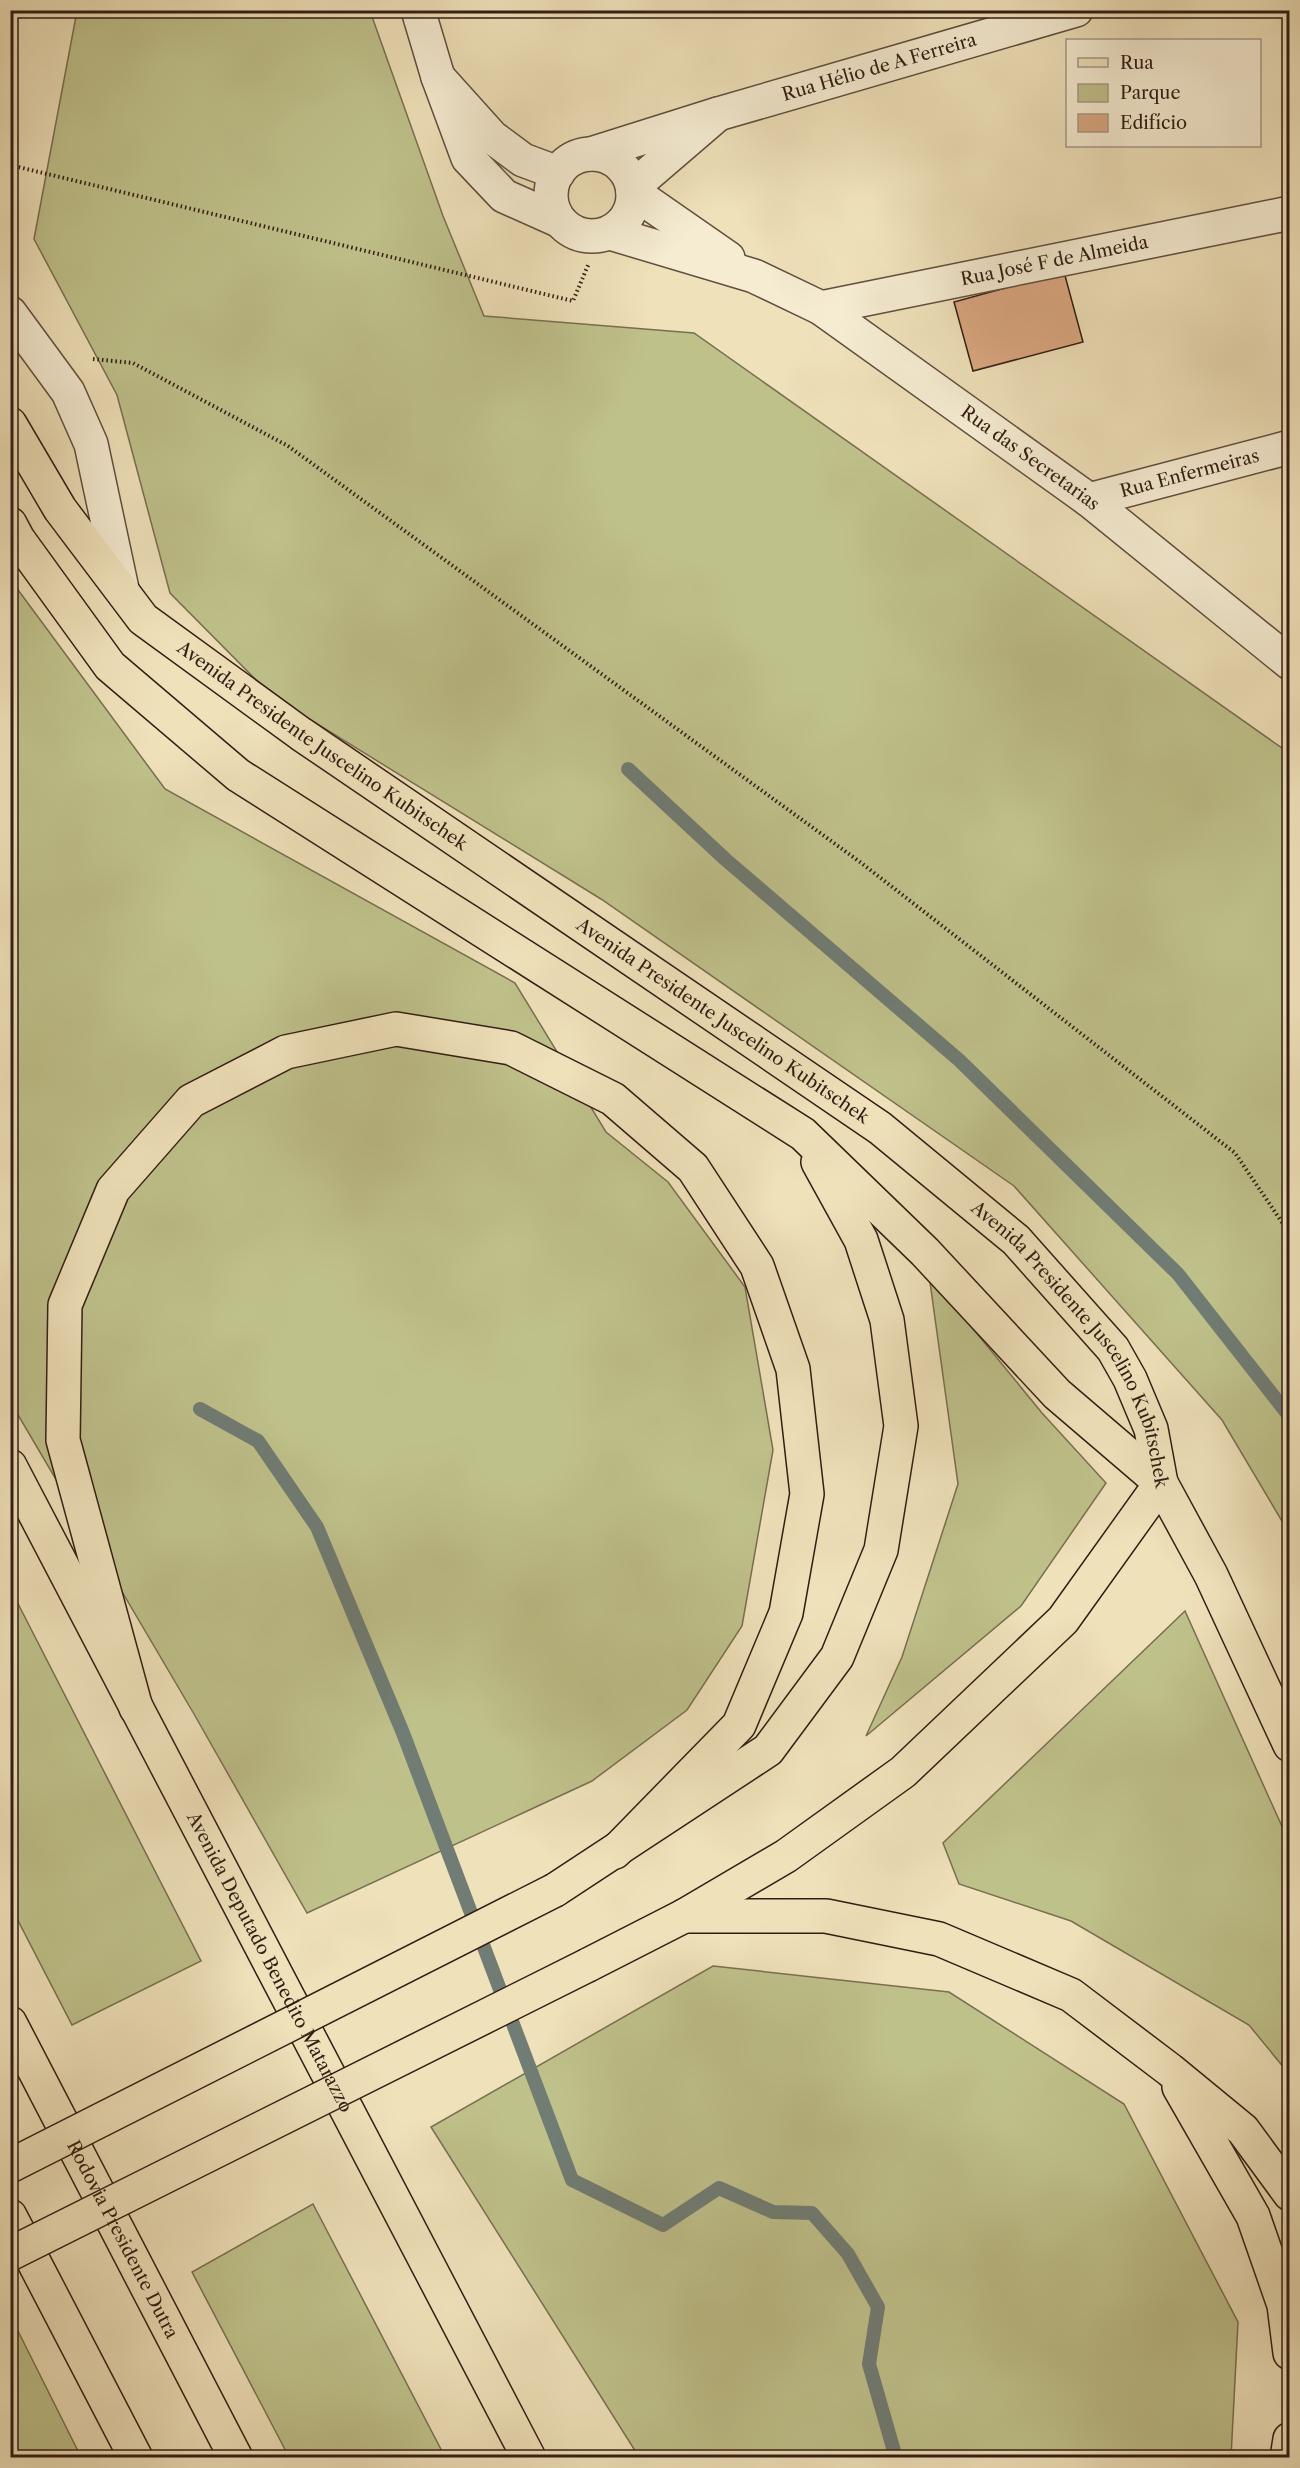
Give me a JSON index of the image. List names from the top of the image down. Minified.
{"streets":{"main road":["Avenida Presidente Juscelino Kubitschek","Avenida Deputado Benedito Matarazzo","Rodovia Presidente Dutra"],"street":["Rua Hélio de A Ferreira","Rua José F de Almeida","Rua das Secretarias","Rua Enfermeiras"]},"crossings":[["Rua Hélio de A Ferreira","Rua das Secretarias"],["Rua José F de Almeida","Rua das Secretarias"],["Rua das Secretarias","Rua Enfermeiras"]],"legend":["Rua","Parque","Edifício"]}
